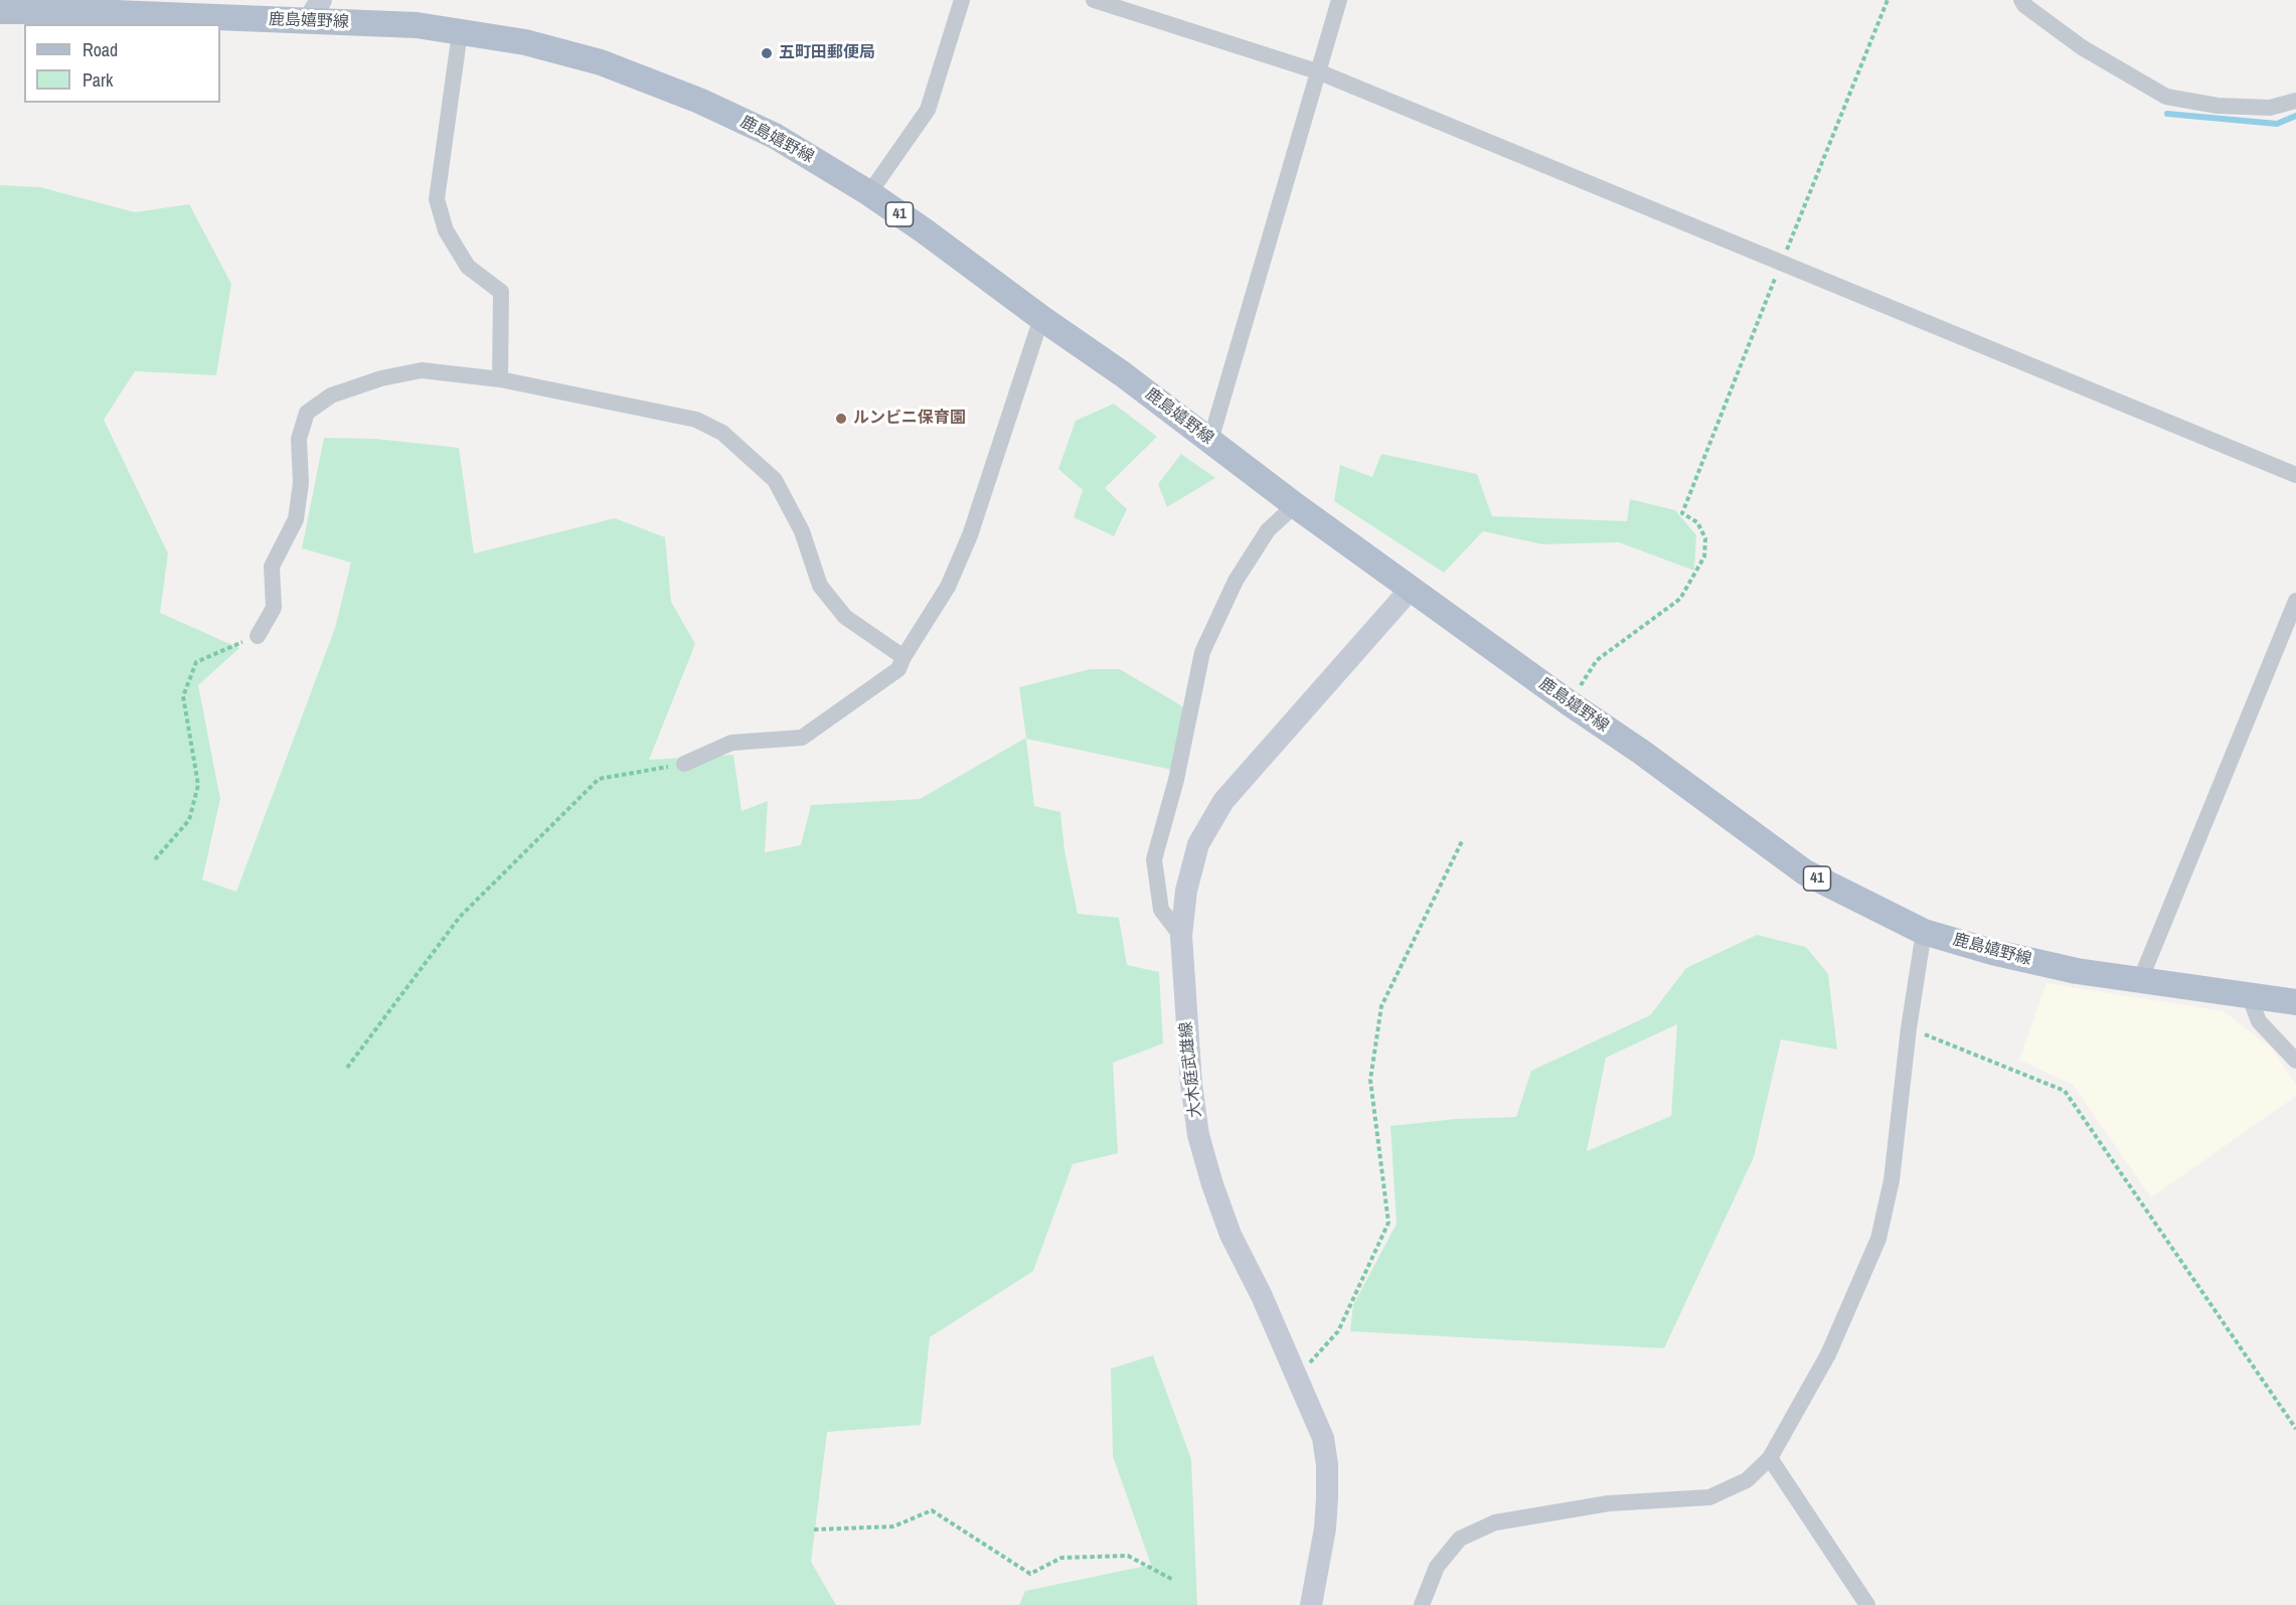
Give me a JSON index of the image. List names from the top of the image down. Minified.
{"streets":{"main road":["鹿島嬉野線","41","大木庭武雄線"]},"crossings":[["鹿島嬉野線","大木庭武雄線"]],"places":["五町田郵便局","ルンビニ保育園"],"legend":["Road","Park"]}
